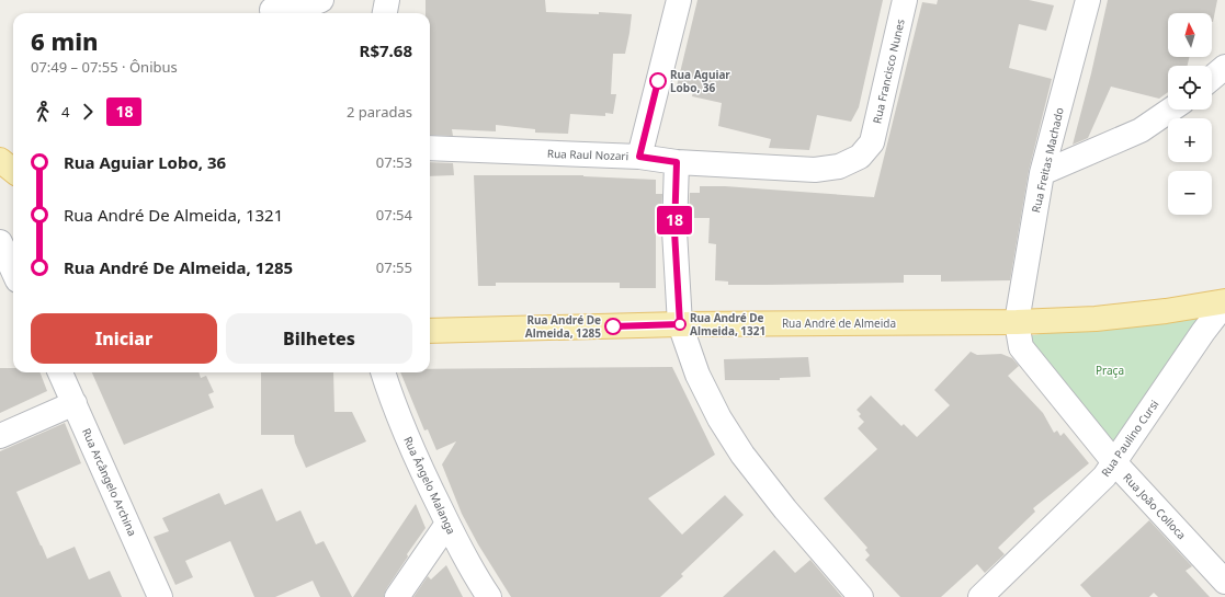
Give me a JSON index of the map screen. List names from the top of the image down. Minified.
{"streets":{"main road":["Rua André de Almeida"],"street":["Rua Francisco Nunes","Rua Raul Nozari","Rua Freitas Machado","Rua Paulino Cursi","Rua Arcângelo Archina","Rua Ângelo Malanga","Rua João Colloca"]},"crossings":[["Rua Francisco Nunes","Rua Raul Nozari"],["Rua Freitas Machado","Rua André de Almeida"],["Rua Freitas Machado","Rua João Colloca"],["Rua André de Almeida","Rua Paulino Cursi"],["Rua André de Almeida","Rua João Colloca"],["Rua Paulino Cursi","Rua João Colloca"]],"parks":["Praça"],"places":["Rua Aguiar Lobo, 36","Rua André De Almeida, 1321","Rua André De Almeida, 1285"],"lines":["bus line 18"],"north":"top","page":{"on_map":"18","map_buttons":["+","−"],"heading":["6 min","07:49 – 07:55 · Ônibus","R$7.68"],"legs":["4","18","2 paradas"],"list":[{"name":"Rua Aguiar Lobo, 36","value":"07:53"},{"name":"Rua André De Almeida, 1321","value":"07:54"},{"name":"Rua André De Almeida, 1285","value":"07:55"}],"buttons":["Iniciar","Bilhetes"]}}
